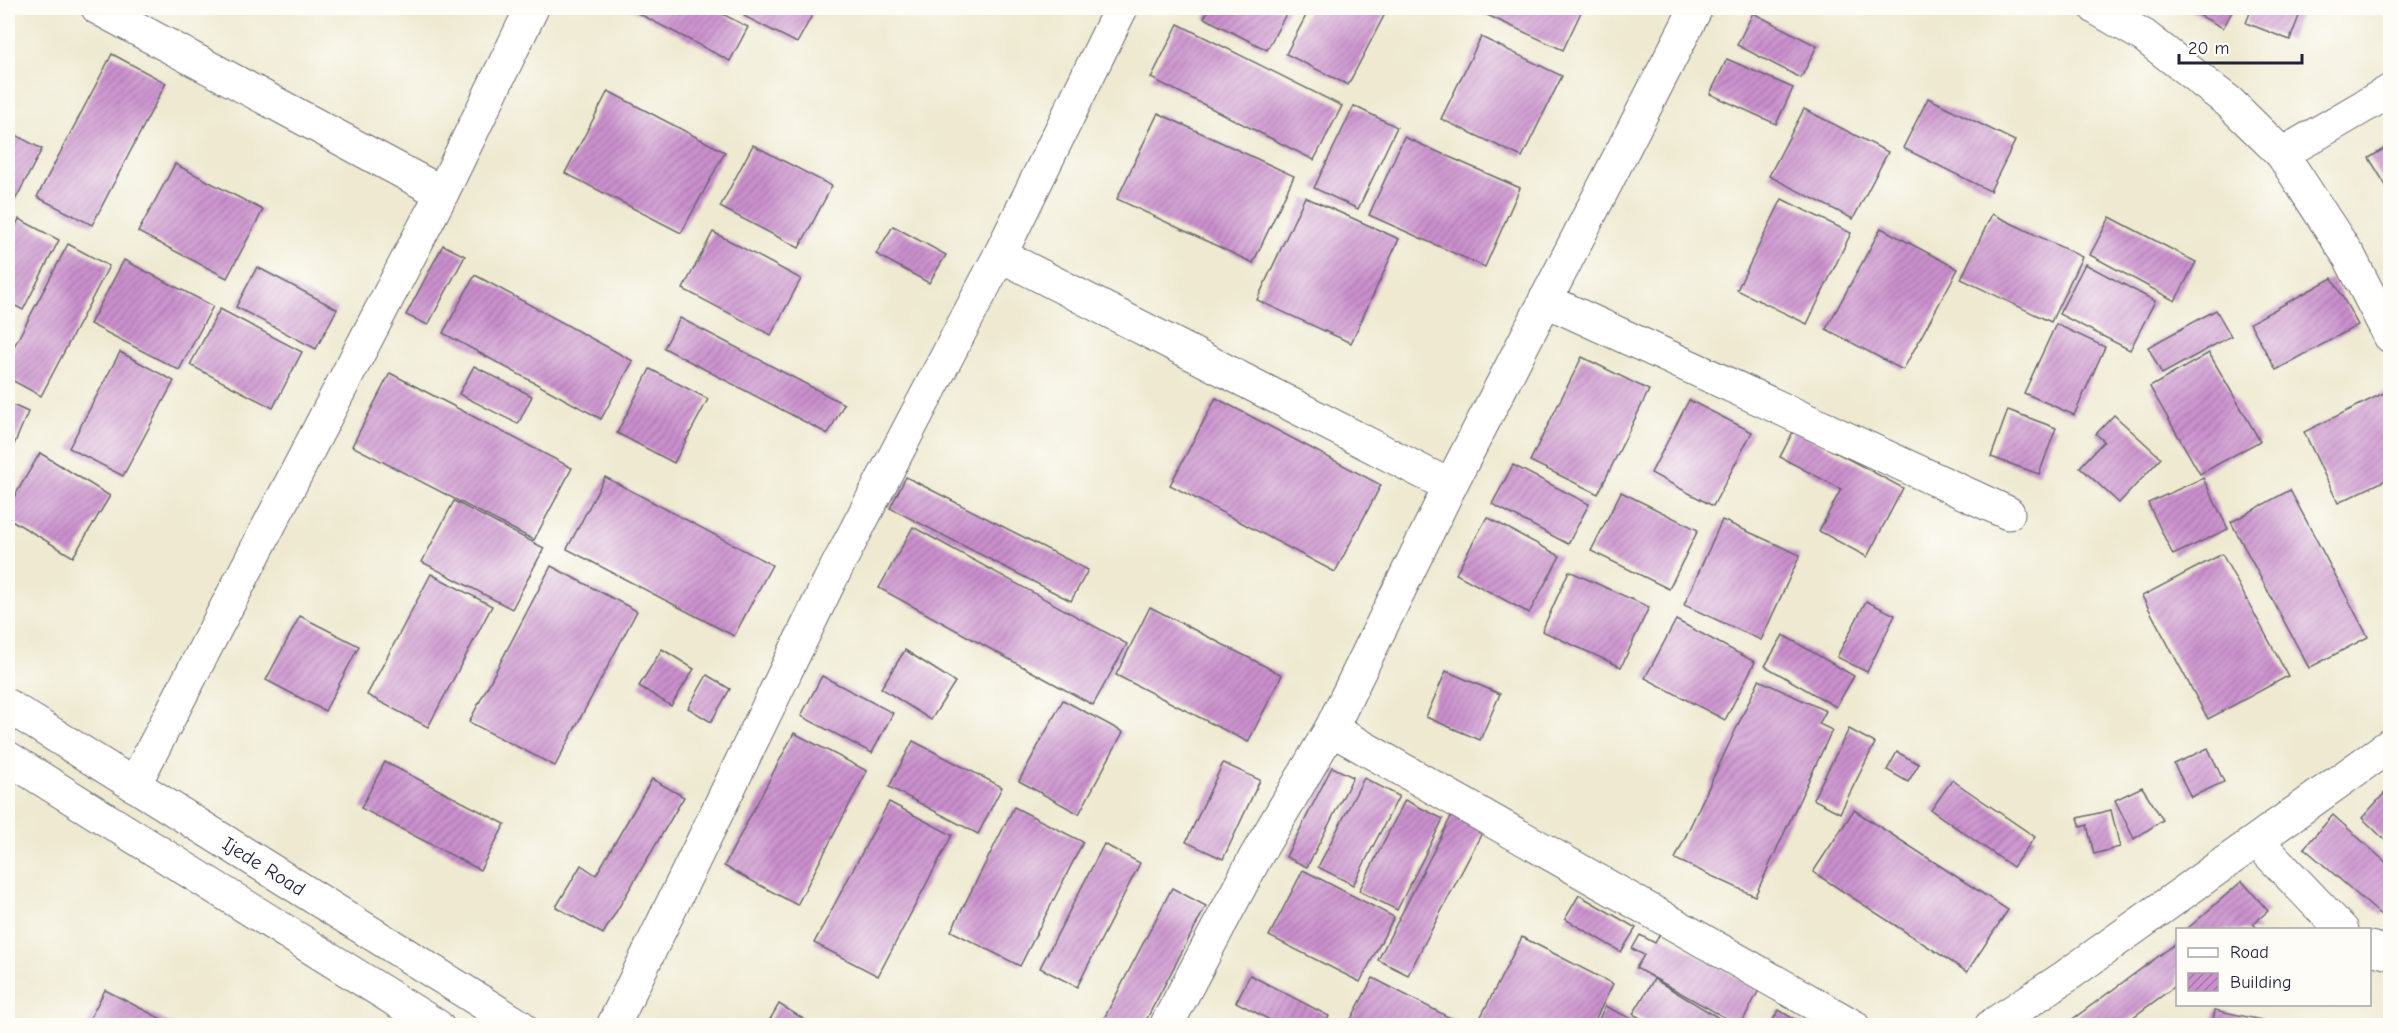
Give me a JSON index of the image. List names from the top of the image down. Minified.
{"streets":{"street":["Ijede Road"]},"legend":["Road","Building"],"scale_bar":"20 m"}
